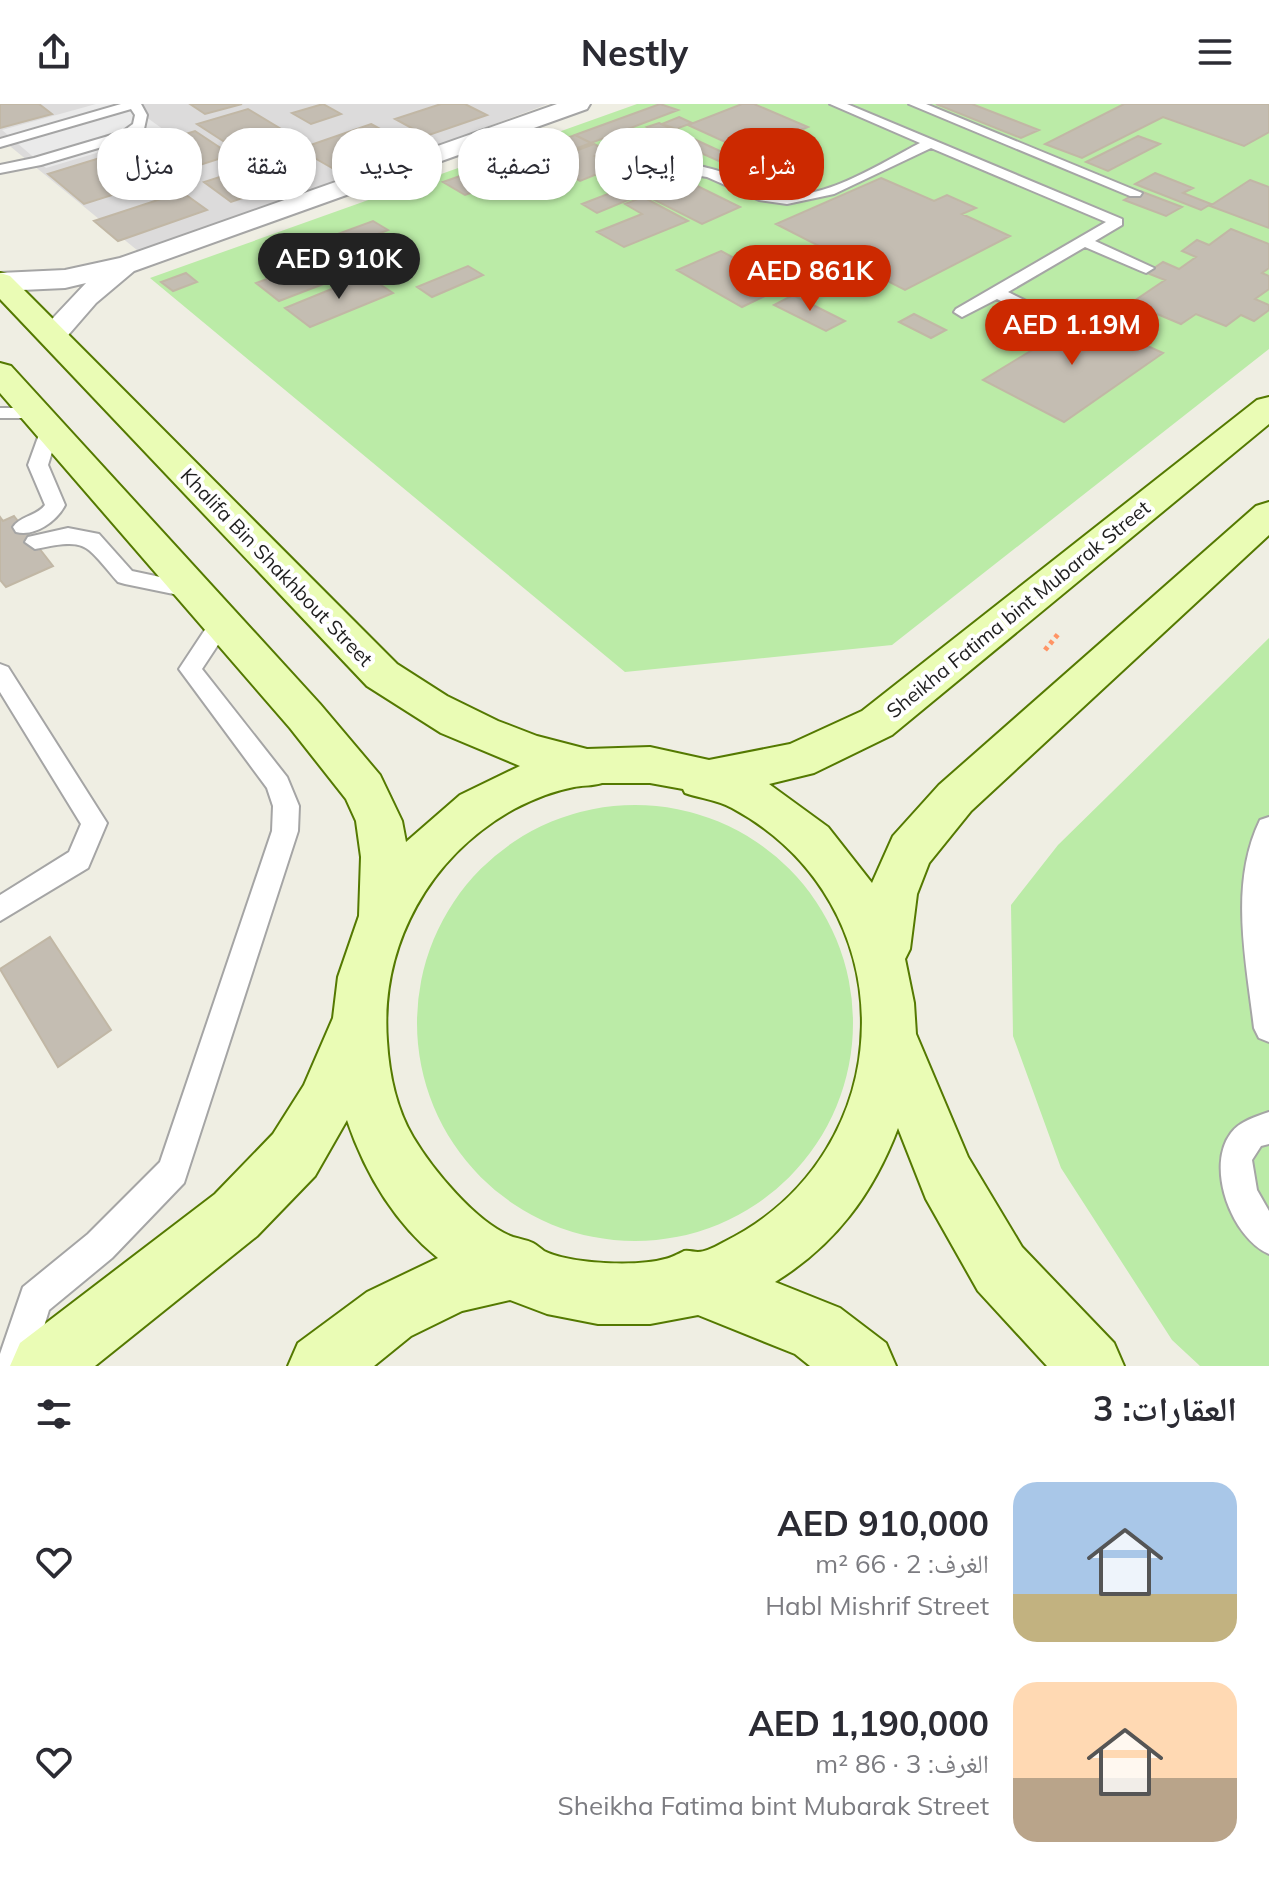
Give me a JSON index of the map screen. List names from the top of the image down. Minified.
{"streets":{"main road":["Khalifa Bin Shakhbout Street","Sheikha Fatima bint Mubarak Street"]},"page":{"header":"Nestly","chip":["شراء","إيجار","تصفية","جديد","شقة","منزل"],"price":["AED 910K","AED 861K","AED 1.19M"],"heading":"العقارات: 3","list":[{"name":"AED 910,000","note":"الغرف: 2 · 66 m² · Habl Mishrif Street"},{"name":"AED 1,190,000","note":"الغرف: 3 · 86 m² · Sheikha Fatima bint Mubarak Street"}]}}
